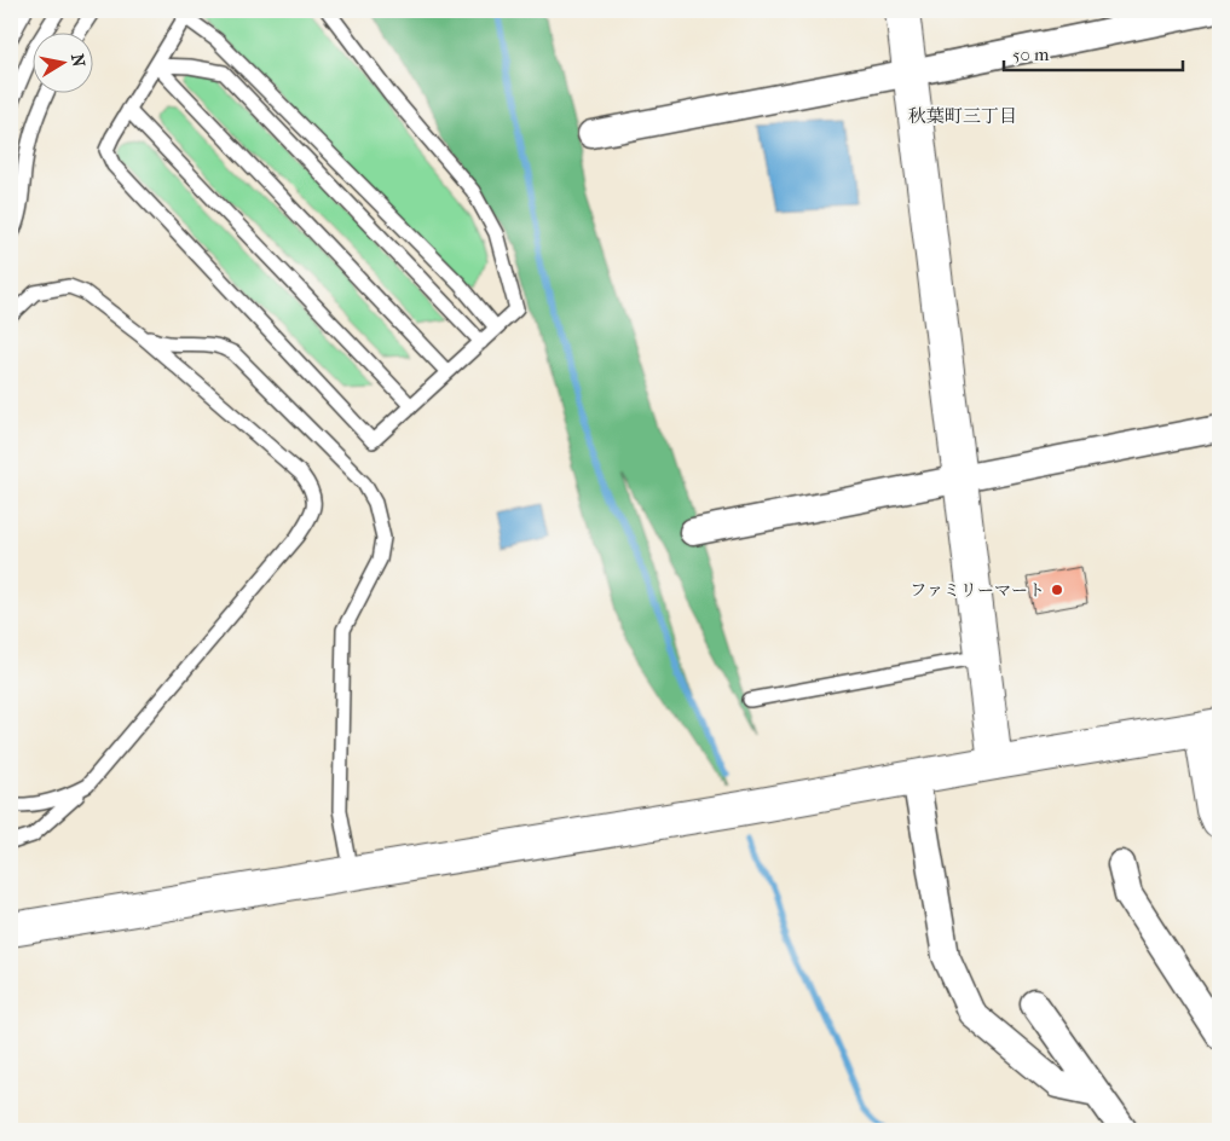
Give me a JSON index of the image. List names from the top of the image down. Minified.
{"districts":["秋葉町三丁目"],"places":["ファミリーマート"],"scale_bar":"50 m","north":"right"}
